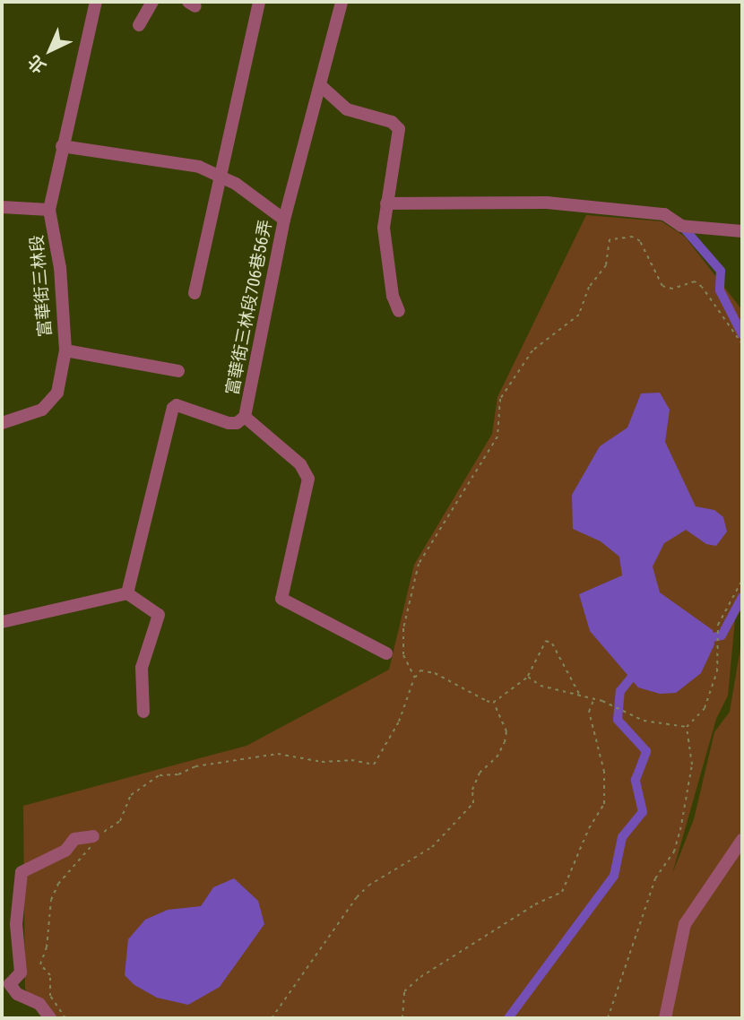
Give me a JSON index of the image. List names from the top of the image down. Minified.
{"streets":{"street":["富華街三林段","富華街三林段706巷56弄"]},"north":"bottom left"}
